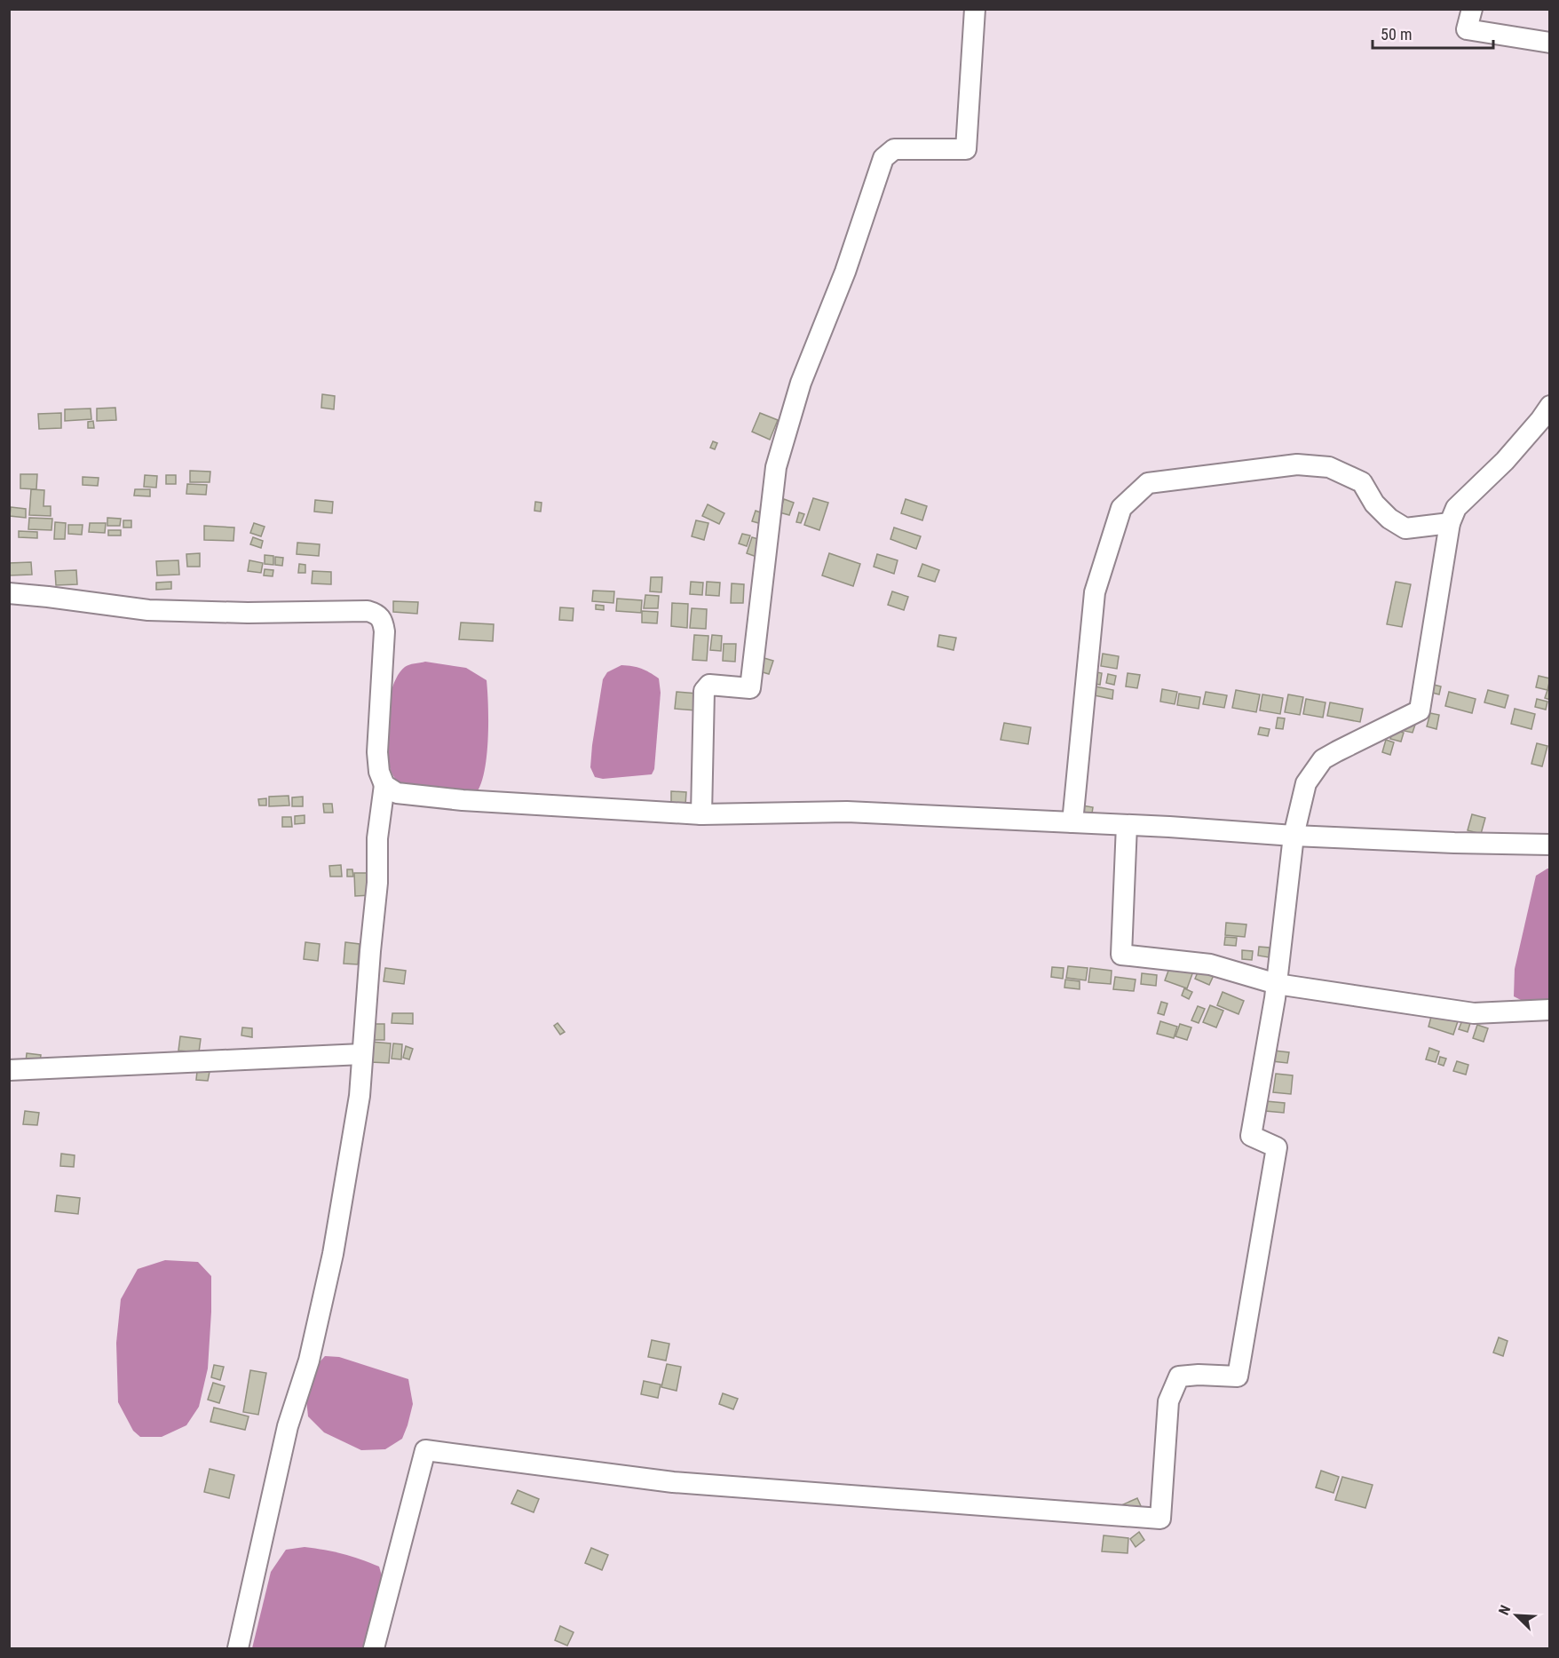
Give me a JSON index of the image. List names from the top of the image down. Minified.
{"scale_bar":"50 m","north":"top left"}
